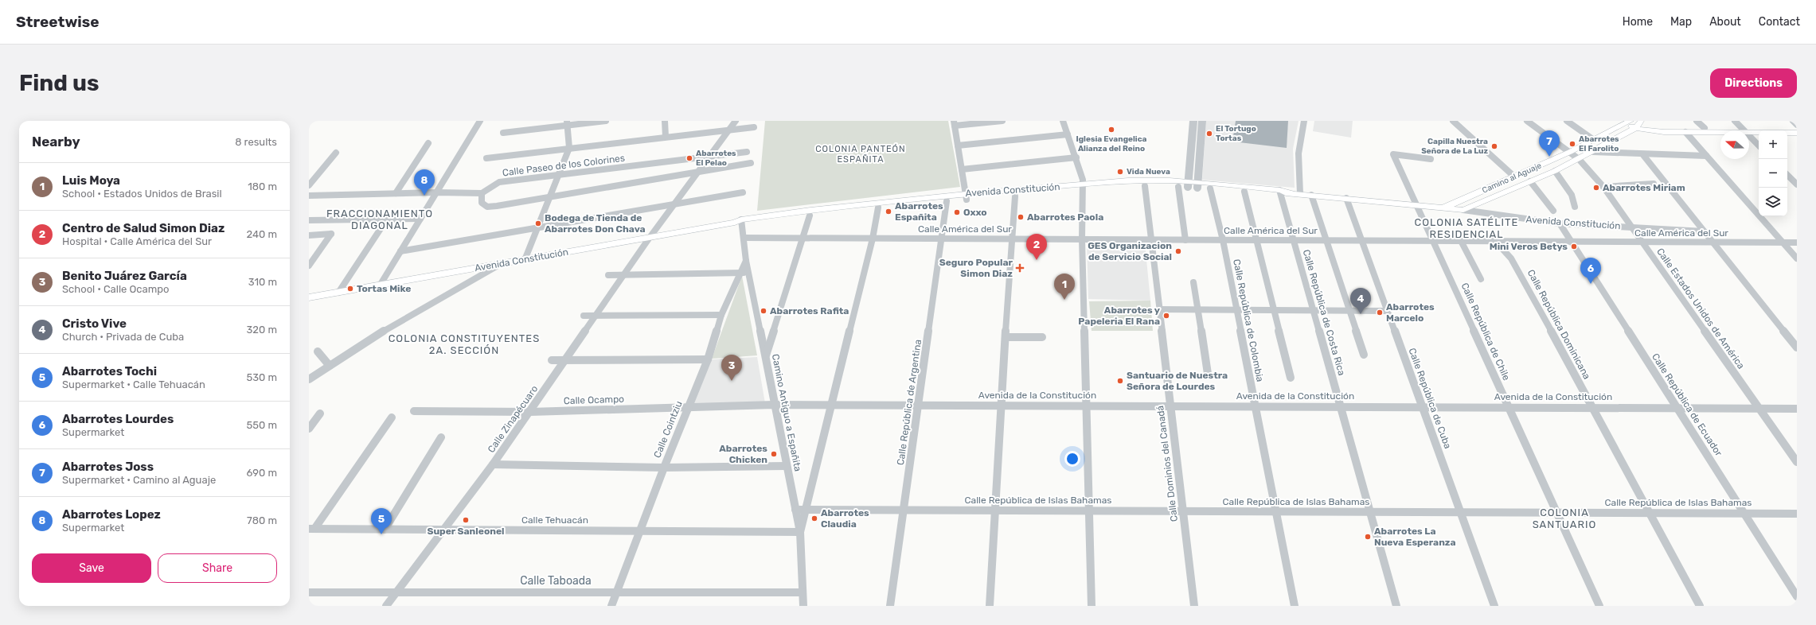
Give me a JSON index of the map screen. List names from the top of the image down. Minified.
{"streets":{"main road":["Camino al Aguaje","Avenida Constitución"],"street":["Calle Paseo de los Colorines","Calle América del Sur","Calle Estados Unidos de América","Calle República de Costa Rica","Calle República de Colombia","Calle República Dominicana","Calle República de Chile","Avenida de la Constitución","Calle República de Cuba","Calle Ocampo","Calle República de Argentina","Calle República de Ecuador","Camino Antiguo a Españita","Calle Zinapécuaro","Calle Cointziu","Calle Dominios del Canadá","Calle República de Islas Bahamas","Calle Tehuacán","Calle Taboada"]},"crossings":[["Calle Paseo de los Colorines","Calle Zinapécuaro"],["Camino al Aguaje","Avenida Constitución"],["Camino al Aguaje","Calle Estados Unidos de América"],["Avenida Constitución","Calle Estados Unidos de América"],["Avenida Constitución","Calle República de Costa Rica"],["Avenida Constitución","Calle República de Colombia"],["Avenida Constitución","Calle República de Chile"],["Avenida Constitución","Calle República de Cuba"],["Avenida Constitución","Calle República de Argentina"],["Avenida Constitución","Calle República de Ecuador"],["Avenida Constitución","Camino Antiguo a Españita"],["Avenida Constitución","Calle Zinapécuaro"],["Avenida Constitución","Calle Dominios del Canadá"],["Calle América del Sur","Calle Estados Unidos de América"],["Calle América del Sur","Calle República de Costa Rica"],["Calle América del Sur","Calle República de Colombia"],["Calle América del Sur","Calle República Dominicana"],["Calle América del Sur","Calle República de Chile"],["Calle América del Sur","Calle República de Cuba"],["Calle América del Sur","Calle República de Argentina"],["Calle América del Sur","Calle República de Ecuador"],["Calle América del Sur","Camino Antiguo a Españita"],["Calle América del Sur","Calle Dominios del Canadá"],["Calle Estados Unidos de América","Avenida de la Constitución"],["Calle República de Costa Rica","Avenida de la Constitución"],["Calle República de Costa Rica","Calle República de Islas Bahamas"],["Calle República de Colombia","Avenida de la Constitución"],["Calle República de Colombia","Calle República de Islas Bahamas"],["Calle República Dominicana","Avenida de la Constitución"],["Calle República Dominicana","Calle República de Islas Bahamas"],["Calle República de Chile","Avenida de la Constitución"],["Calle República de Chile","Calle República de Islas Bahamas"],["Avenida de la Constitución","Calle República de Cuba"],["Avenida de la Constitución","Calle Ocampo"],["Avenida de la Constitución","Calle República de Argentina"],["Avenida de la Constitución","Calle República de Ecuador"],["Avenida de la Constitución","Camino Antiguo a Españita"],["Avenida de la Constitución","Calle Dominios del Canadá"],["Calle República de Cuba","Calle República de Islas Bahamas"],["Calle Ocampo","Camino Antiguo a Españita"],["Calle Ocampo","Calle Zinapécuaro"],["Calle Ocampo","Calle Cointziu"],["Calle República de Argentina","Calle República de Islas Bahamas"],["Calle República de Ecuador","Calle República de Islas Bahamas"],["Camino Antiguo a Españita","Calle Cointziu"],["Camino Antiguo a Españita","Calle República de Islas Bahamas"],["Camino Antiguo a Españita","Calle Tehuacán"],["Camino Antiguo a Españita","Calle Taboada"],["Calle Zinapécuaro","Calle Tehuacán"],["Calle Zinapécuaro","Calle Taboada"],["Calle Cointziu","Calle Tehuacán"],["Calle Cointziu","Calle Taboada"],["Calle Dominios del Canadá","Calle República de Islas Bahamas"]],"districts":["COLONIA PANTEÓN ESPAÑITA","FRACCIONAMIENTO DIAGONAL","COLONIA SATÉLITE RESIDENCIAL","COLONIA CONSTITUYENTES 2A. SECCIÓN","COLONIA SANTUARIO"],"places":{"other":["Iglesia Evangelica Alianza del Reino","El Tortugo Tortas","Abarrotes El Farolito","Capilla Nuestra Señora de La Luz","Abarrotes El Pelao","Vida Nueva","Abarrotes Miriam","Abarrotes Españita","Oxxo","Abarrotes Paola","Bodega de Tienda de Abarrotes Don Chava","Mini Veros Betys","GES Organizacion de Servicio Social","Tortas Mike","Abarrotes Rafita","Abarrotes Marcelo","Abarrotes y Papeleria El Rana","Santuario de Nuestra Señora de Lourdes","Abarrotes Chicken","Abarrotes Claudia","Super Sanleonel","Abarrotes La Nueva Esperanza"],"health":["Seguro Popular Simon Diaz"]},"north":"left","page":{"header":"Streetwise","nav":["Home","Map","About","Contact"],"buttons":["Directions",["Save","Share"]],"title":"Find us","heading":["Nearby","8 results"],"map_buttons":["+","−"],"pins":["7","8","2","6","1","4","3","5"],"list":[{"mark":"1","name":"Luis Moya","note":"School · Estados Unidos de Brasil","value":"180 m"},{"mark":"2","name":"Centro de Salud Simon Diaz","note":"Hospital · Calle América del Sur","value":"240 m"},{"mark":"3","name":"Benito Juárez García","note":"School · Calle Ocampo","value":"310 m"},{"mark":"4","name":"Cristo Vive","note":"Church · Privada de Cuba","value":"320 m"},{"mark":"5","name":"Abarrotes Tochi","note":"Supermarket · Calle Tehuacán","value":"530 m"},{"mark":"6","name":"Abarrotes Lourdes","note":"Supermarket","value":"550 m"},{"mark":"7","name":"Abarrotes Joss","note":"Supermarket · Camino al Aguaje","value":"690 m"},{"mark":"8","name":"Abarrotes Lopez","note":"Supermarket","value":"780 m"}]}}
